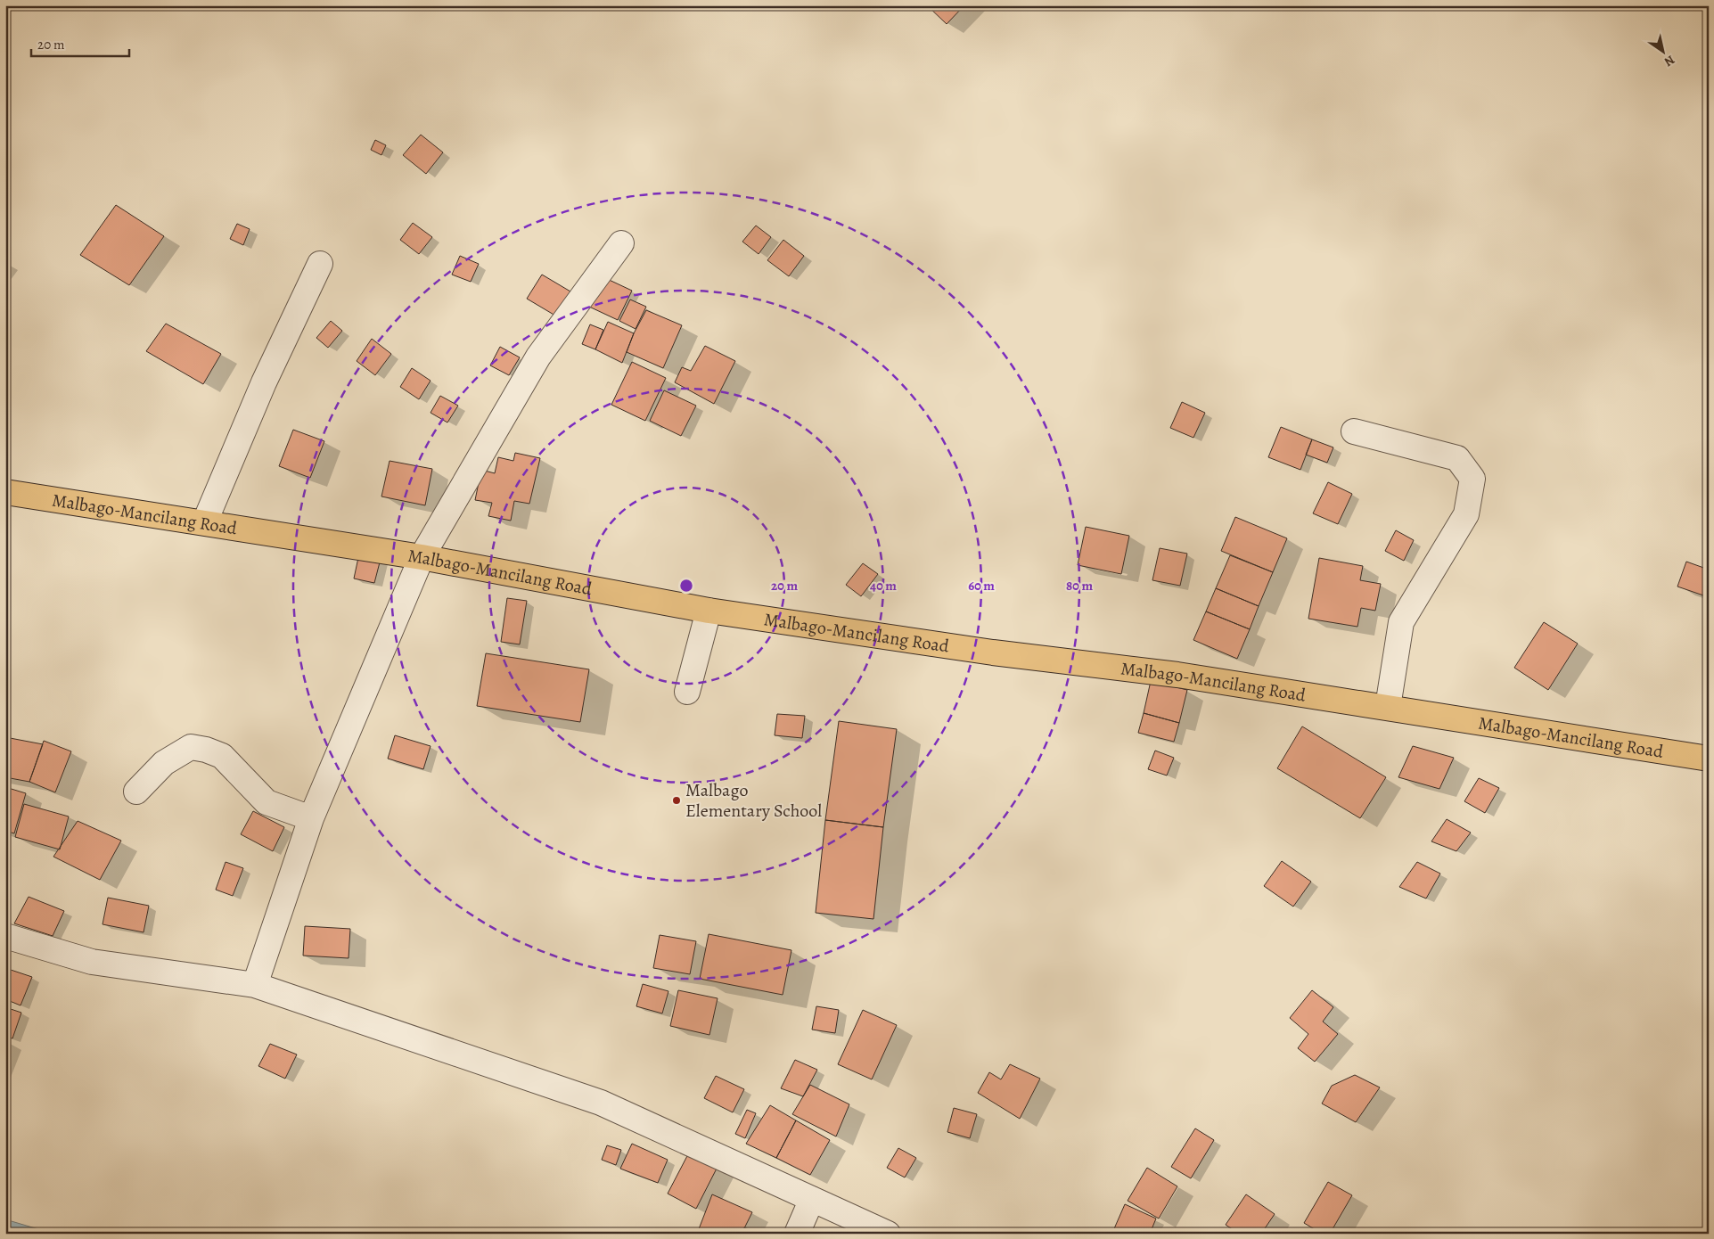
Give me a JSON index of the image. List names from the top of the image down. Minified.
{"streets":{"main road":["Malbago-Mancilang Road"]},"places":["Malbago Elementary School"],"scale_bar":"20 m","north":"bottom right","rings":["20 m","40 m","60 m","80 m"]}
